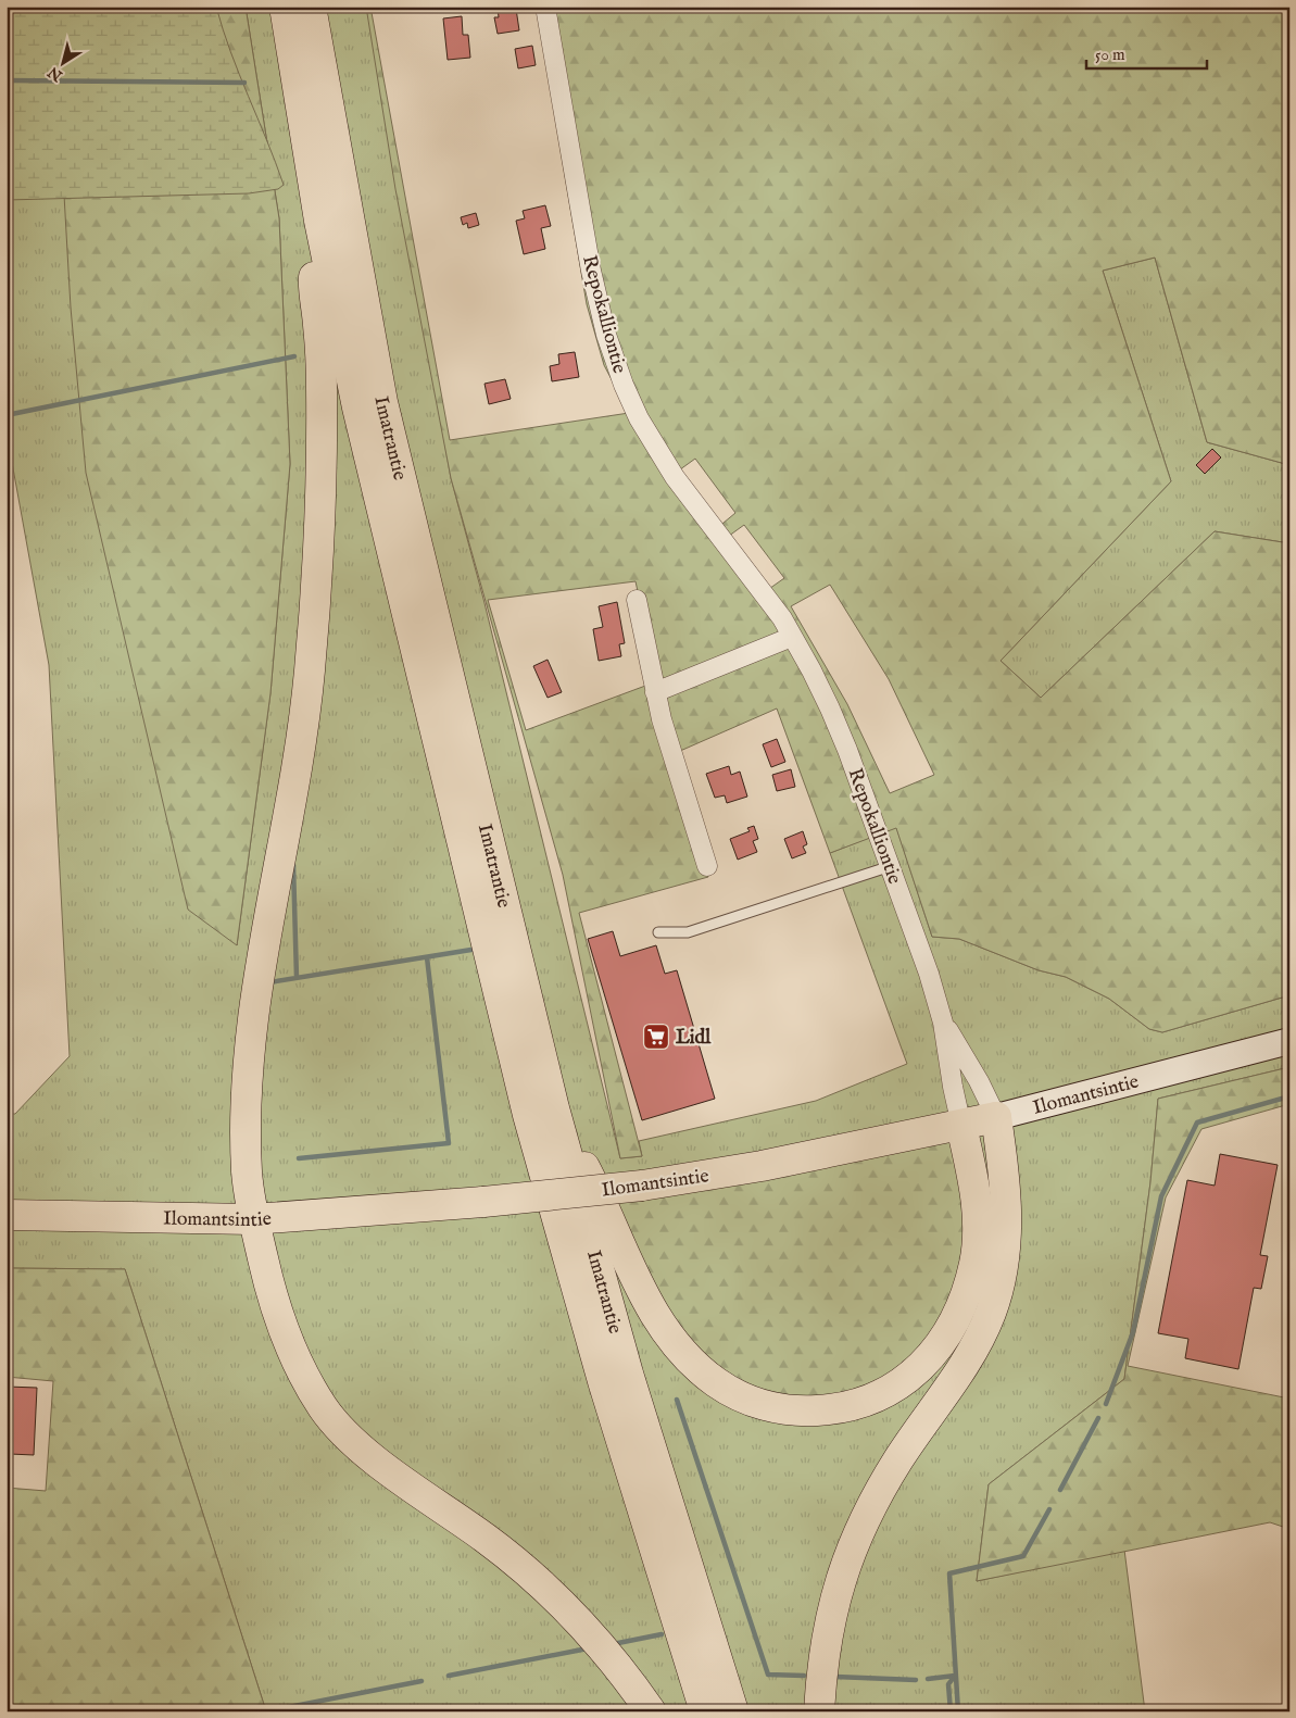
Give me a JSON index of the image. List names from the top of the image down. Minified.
{"streets":{"main road":["Imatrantie","Ilomantsintie"],"street":["Repokalliontie"]},"crossings":[["Repokalliontie","Ilomantsintie"]],"places":{"supermarket":["Lidl"]},"scale_bar":"50 m","north":"bottom left"}
